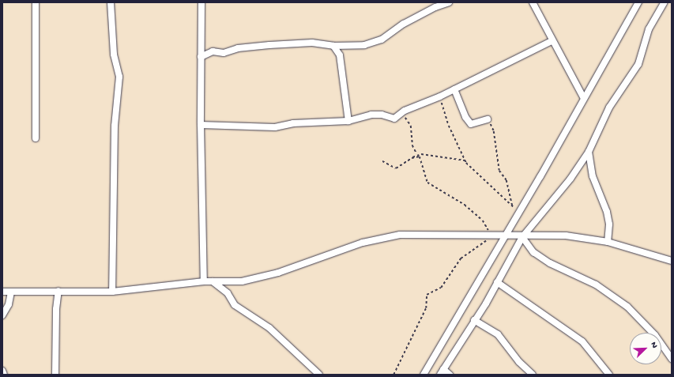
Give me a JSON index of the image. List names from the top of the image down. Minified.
{"north":"top right"}
